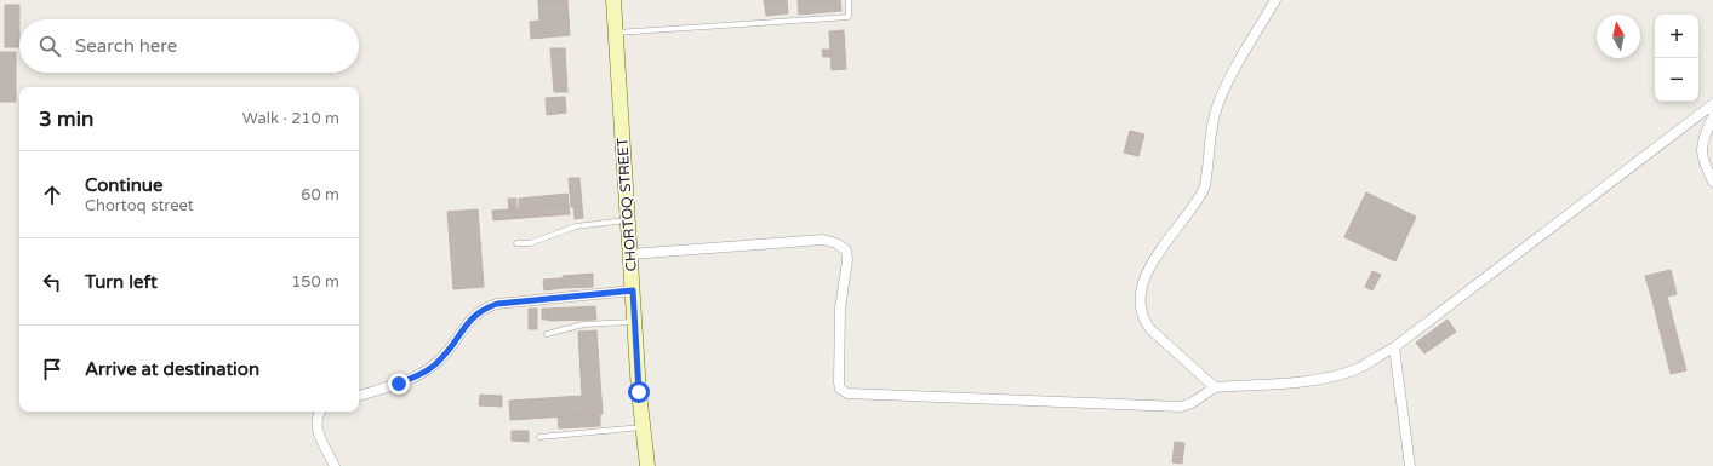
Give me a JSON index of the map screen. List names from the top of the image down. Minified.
{"streets":{"main road":["CHORTOQ STREET"]},"north":"top","page":{"map_buttons":["+","−"],"search":"Search here","heading":["3 min","Walk · 210 m"],"list":[["Continue","Chortoq street","60 m"],["Turn left","150 m"],"Arrive at destination"]}}
